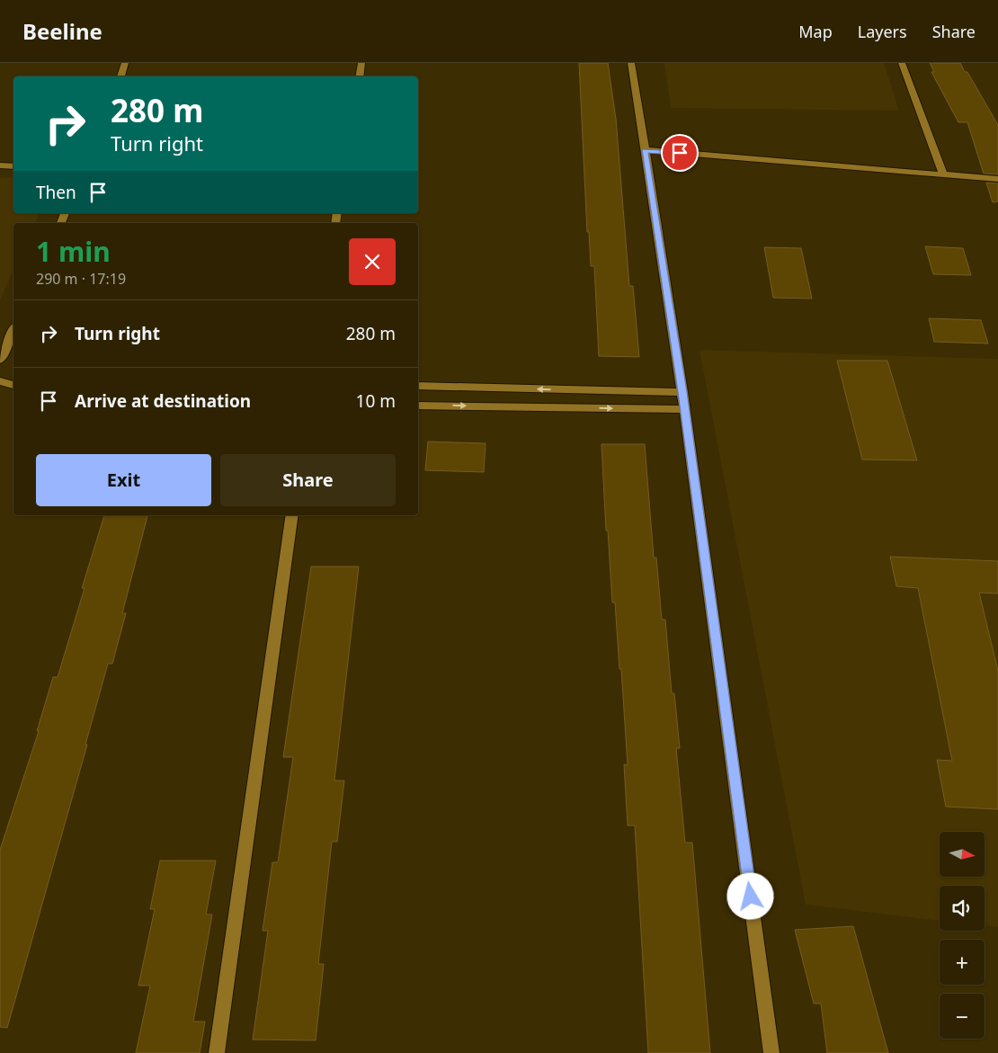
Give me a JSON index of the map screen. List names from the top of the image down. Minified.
{"north":"right","page":{"header":"Beeline","nav":["Map","Layers","Share"],"turn":["280 m","Turn right"],"then":"Then","heading":["1 min","290 m · 17:19"],"list":[{"name":"Turn right","value":"280 m"},{"name":"Arrive at destination","value":"10 m"}],"buttons":["Exit","Share"],"map_buttons":["+","−"]}}
